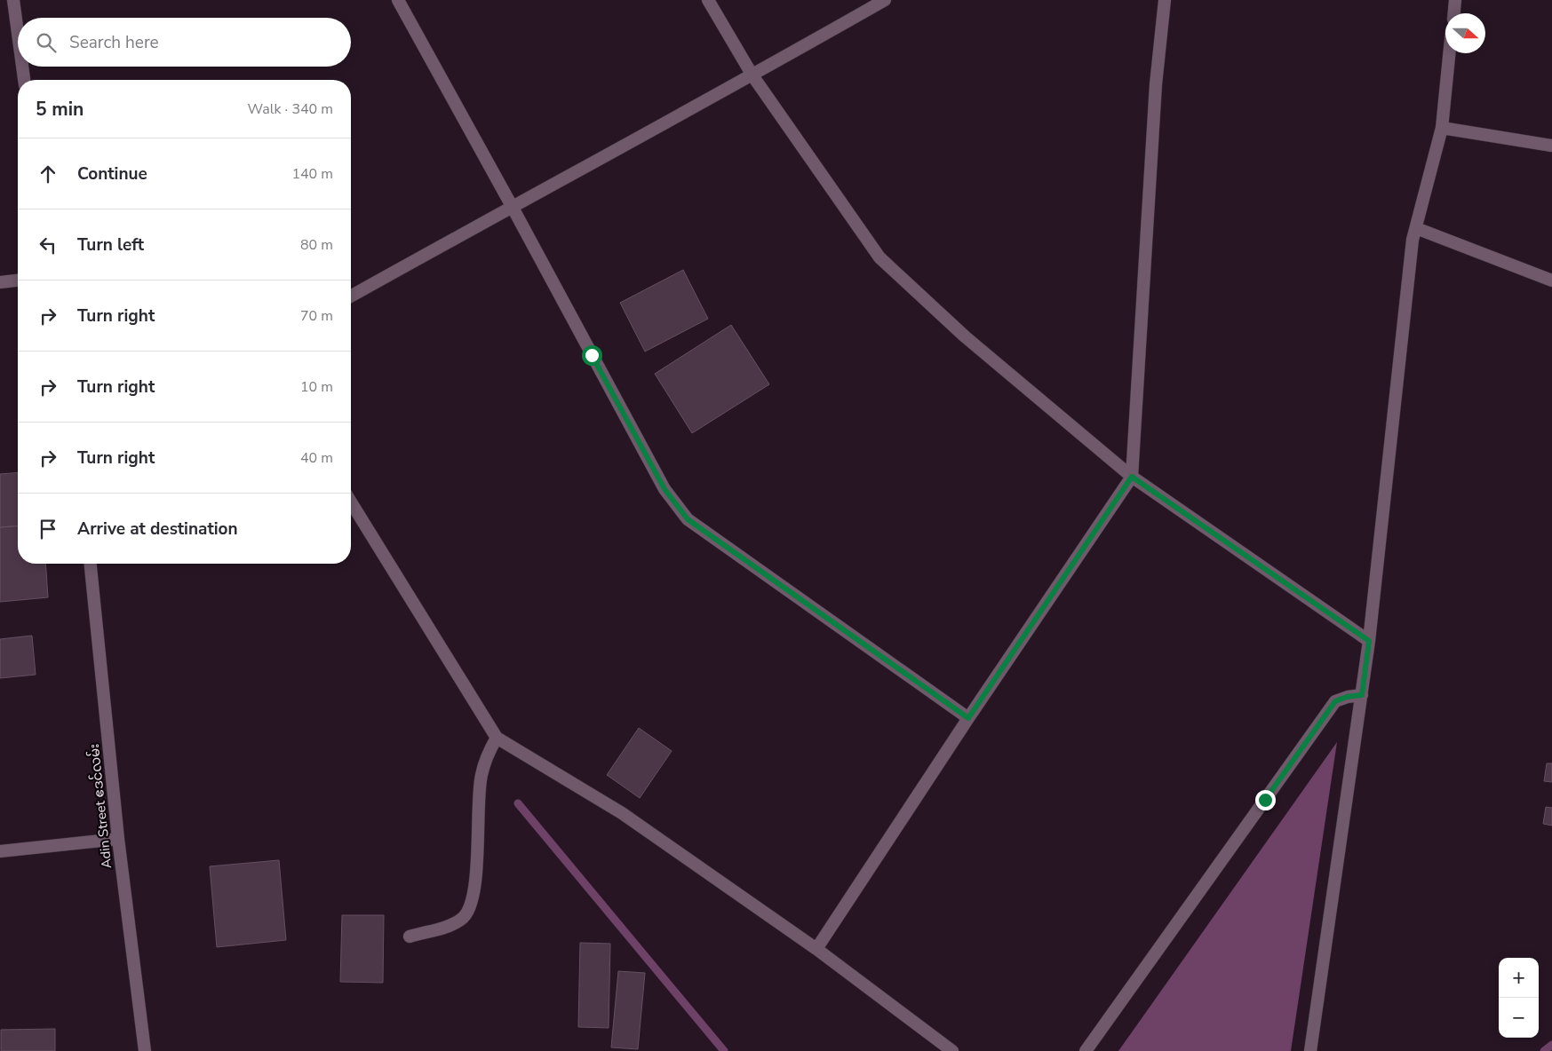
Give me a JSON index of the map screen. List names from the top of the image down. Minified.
{"streets":{"street":["Adin Street ဧဒင်လမ်း"]},"north":"right","page":{"search":"Search here","heading":["5 min","Walk · 340 m"],"list":[["Continue","140 m"],["Turn left","80 m"],["Turn right","70 m"],["Turn right","10 m"],["Turn right","40 m"],"Arrive at destination"],"map_buttons":["+","−"]}}
